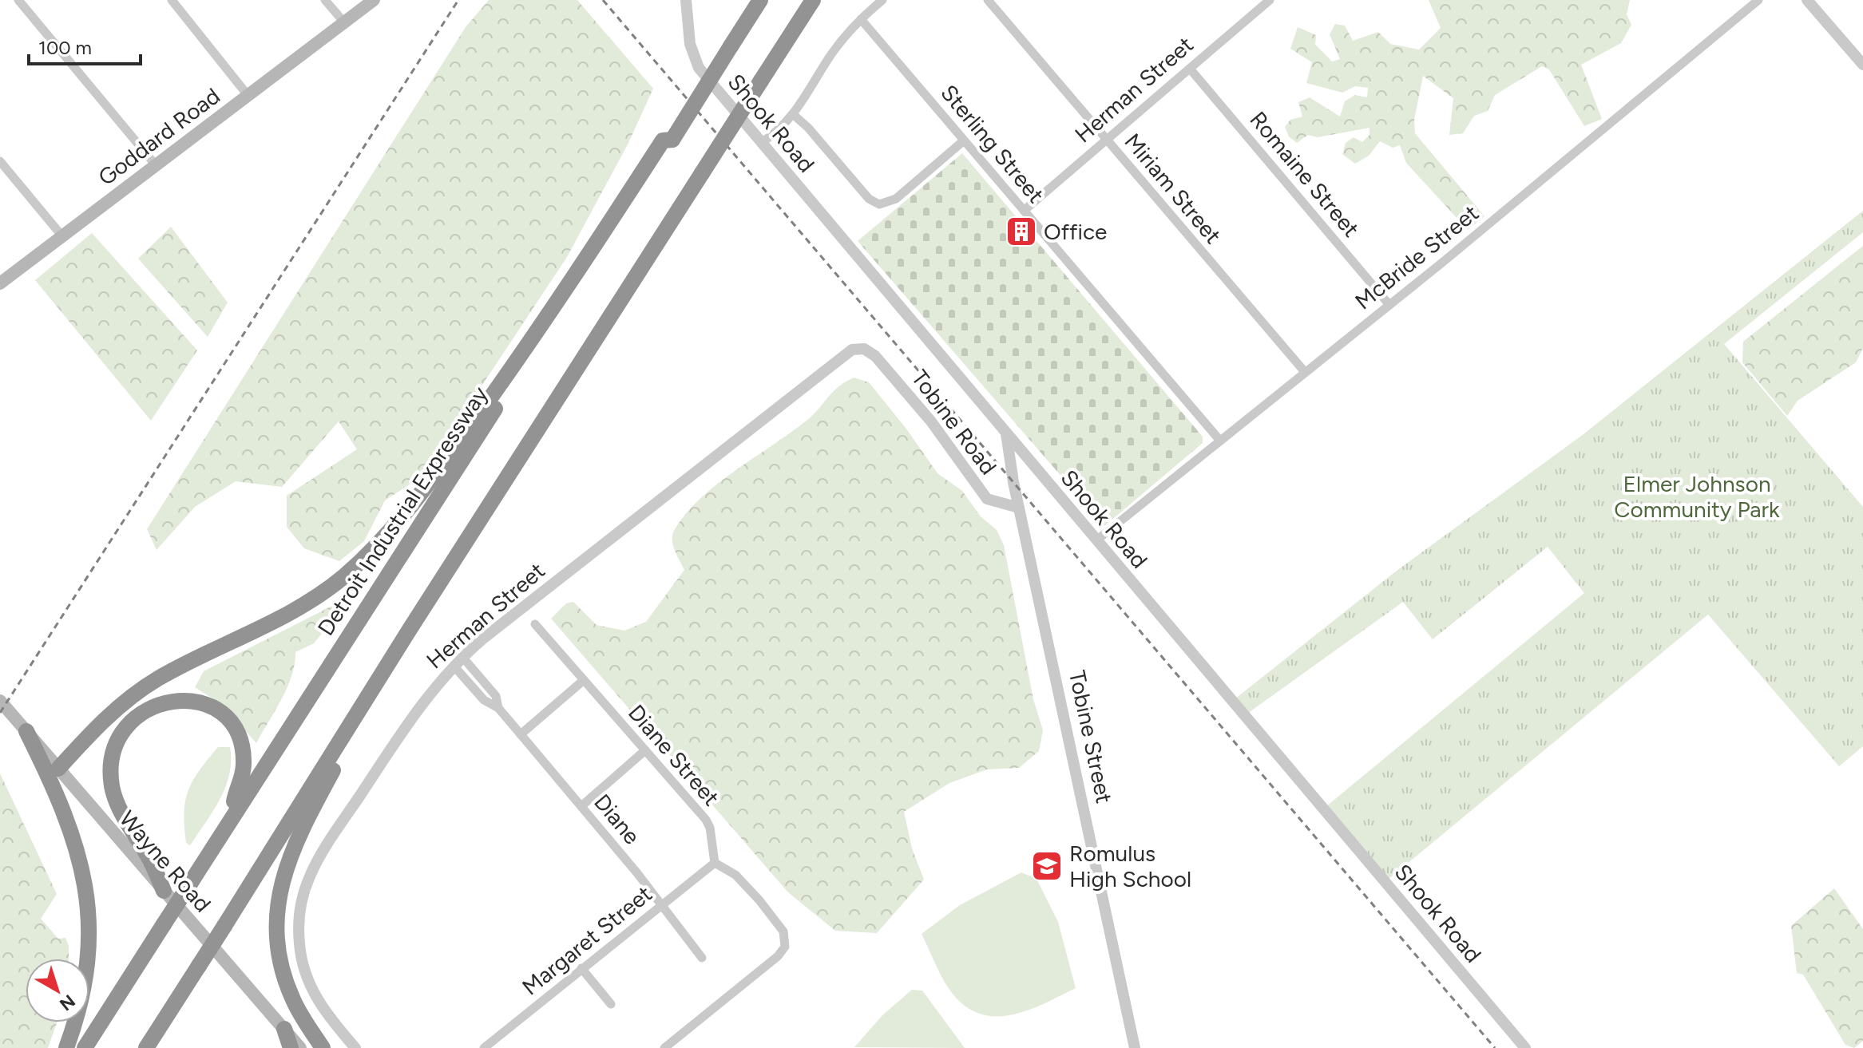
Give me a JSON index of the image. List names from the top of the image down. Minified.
{"streets":{"highway":["Detroit Industrial Expressway"],"main road":["Goddard Road","Wayne Road"],"street":["Herman Street","Shook Road","Sterling Street","Romaine Street","Miriam Street","McBride Street","Tobine Road","Tobine Street","Diane Street","Diane","Margaret Street"]},"crossings":[["Herman Street","Sterling Street"],["Herman Street","Romaine Street"],["Herman Street","Miriam Street"],["Herman Street","Tobine Road"],["Herman Street","Diane"],["Shook Road","McBride Street"],["Shook Road","Tobine Street"],["Sterling Street","McBride Street"],["Romaine Street","McBride Street"],["Miriam Street","McBride Street"],["Tobine Road","Tobine Street"],["Diane Street","Margaret Street"],["Diane","Margaret Street"]],"parks":["Elmer Johnson Community Park"],"places":{"building":["Office"],"school or university":["Romulus High School"]},"scale_bar":"100 m","north":"bottom right"}
